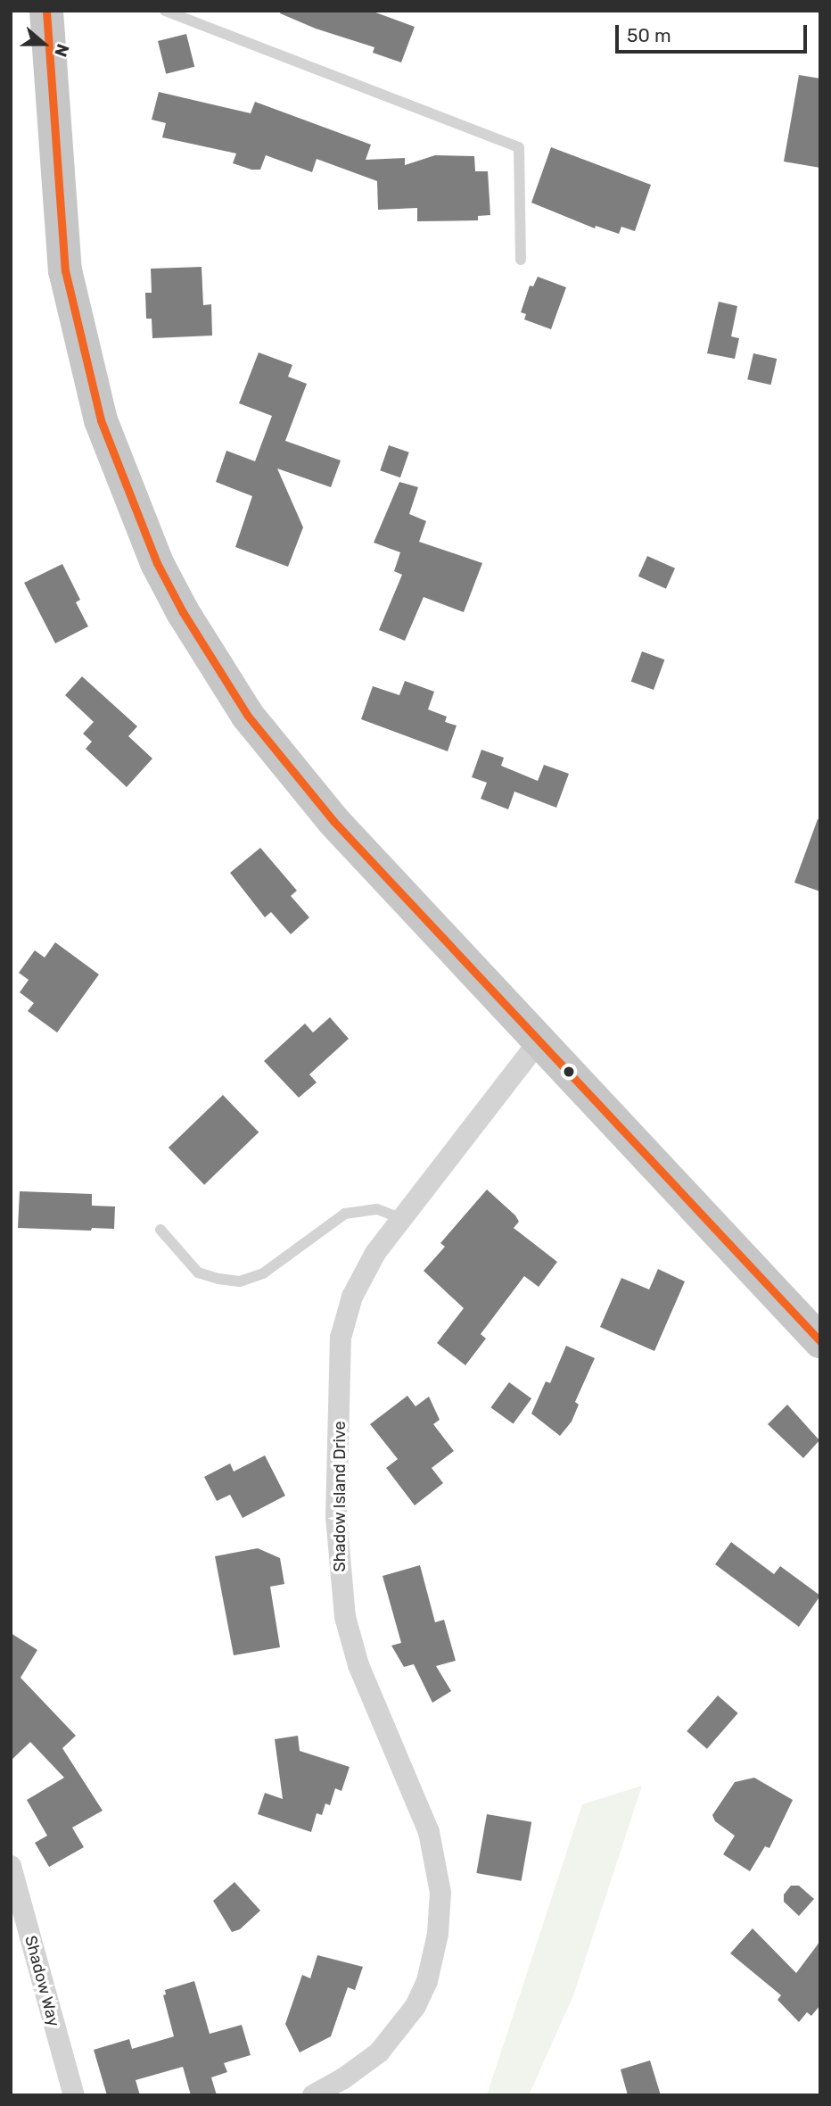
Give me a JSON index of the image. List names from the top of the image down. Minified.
{"streets":{"street":["Shadow Island Drive","Shadow Way"]},"scale_bar":"50 m","north":"right"}
